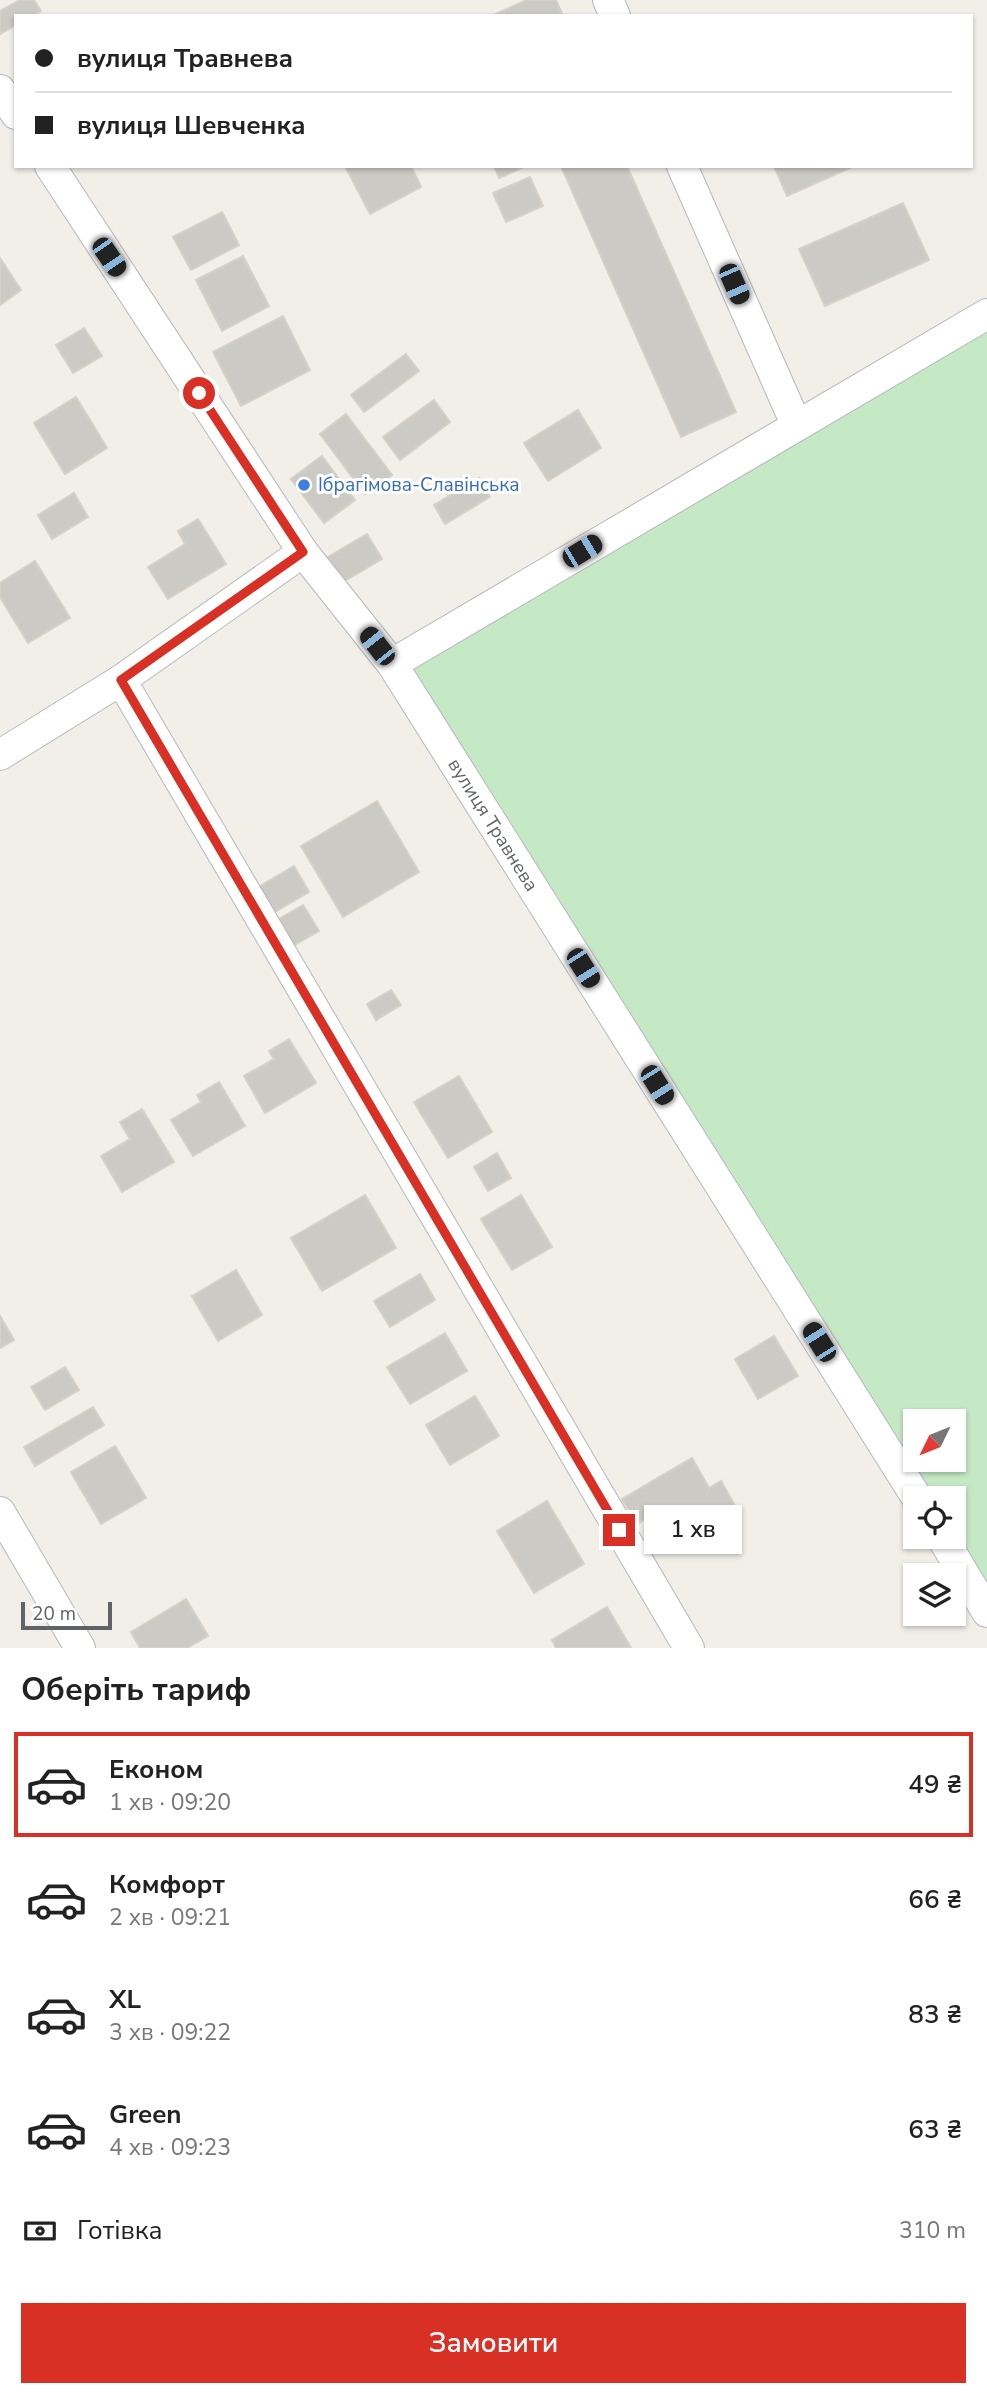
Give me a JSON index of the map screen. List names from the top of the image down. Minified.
{"streets":{"street":["вулиця Травнева"]},"places":["Ібрагімова-Славінська"],"scale_bar":"20 m","north":"bottom left","page":{"banner":["вулиця Травнева","вулиця Шевченка"],"bubble":"1 хв","scale":"20 m","heading":"Оберіть тариф","list":[{"name":"Економ","note":"1 хв · 09:20","value":"49 ₴"},{"name":"Комфорт","note":"2 хв · 09:21","value":"66 ₴"},{"name":"XL","note":"3 хв · 09:22","value":"83 ₴"},{"name":"Green","note":"4 хв · 09:23","value":"63 ₴"}],"pay":["Готівка","310 m"],"buttons":"Замовити"}}
